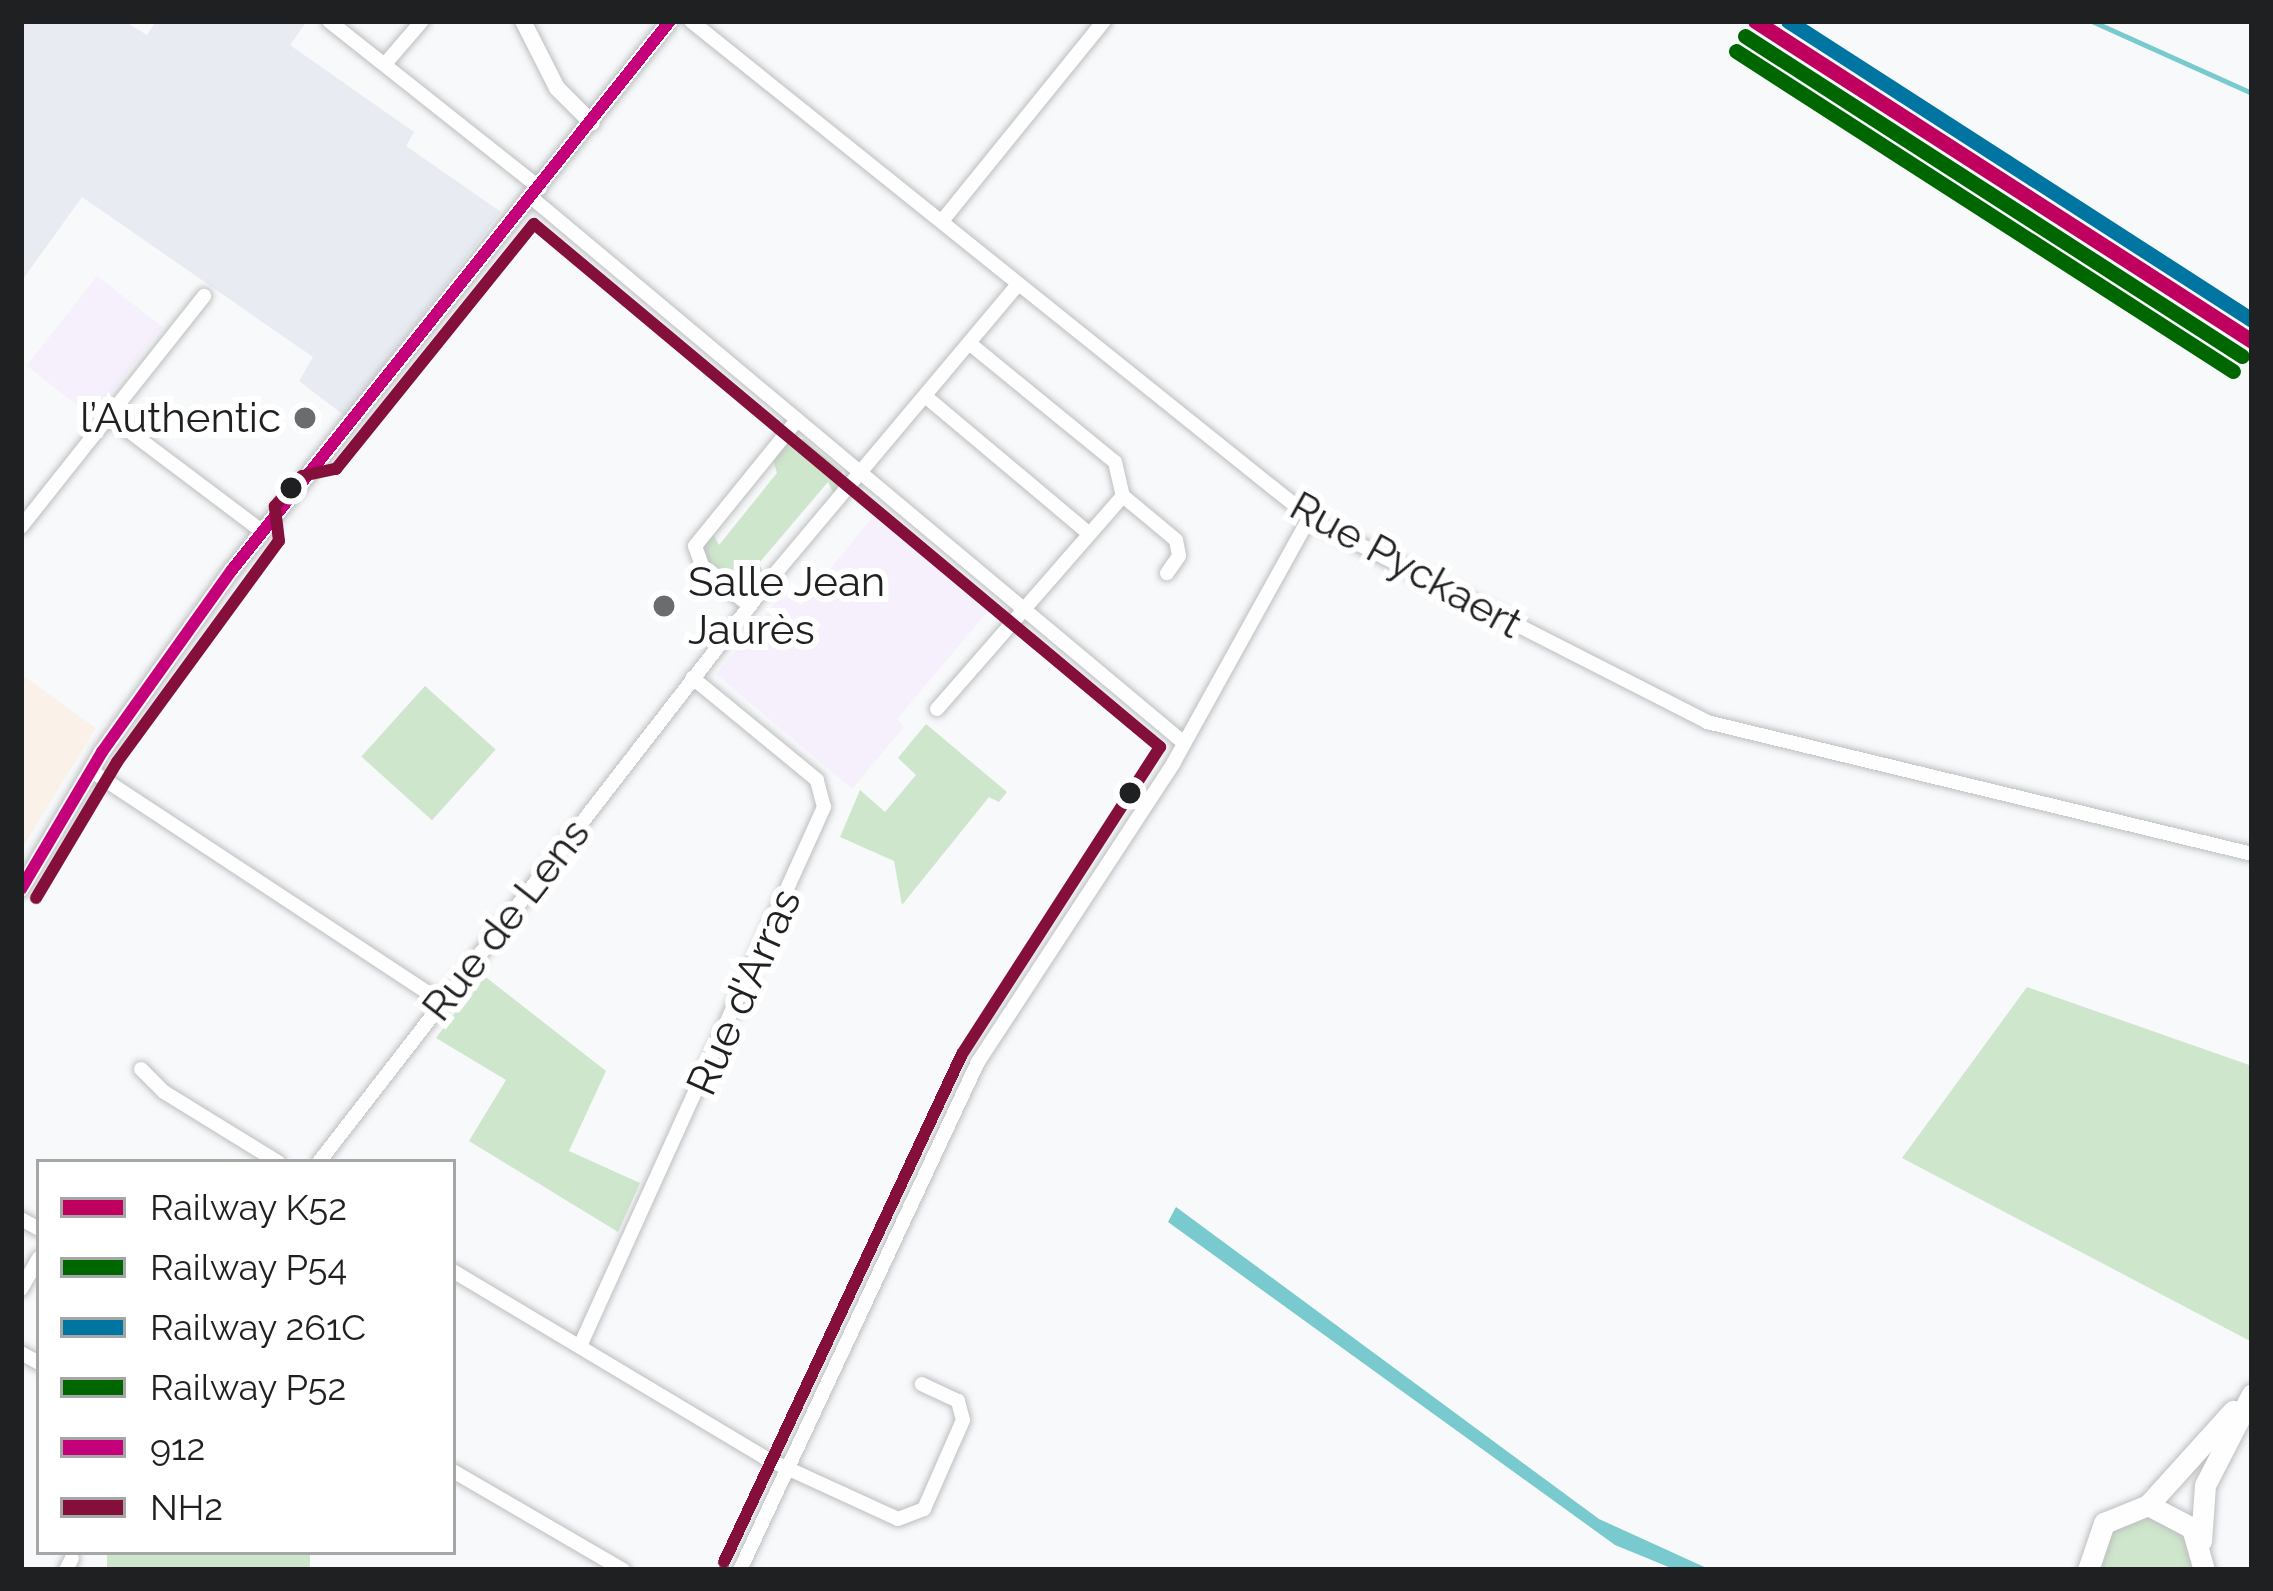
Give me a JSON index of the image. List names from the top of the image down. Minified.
{"streets":{"street":["Rue Pyckaert","Rue de Lens","Rue d'Arras"]},"crossings":[["Rue Pyckaert","Rue de Lens"],["Rue de Lens","Rue d'Arras"]],"places":["l’Authentic","Salle Jean Jaurès"],"lines":["rail line K52","rail line 261C","transit line 912","rail line P54","rail line P52","transit line NH2"],"legend":["Railway K52","Railway P54","Railway 261C","Railway P52","912","NH2"]}
